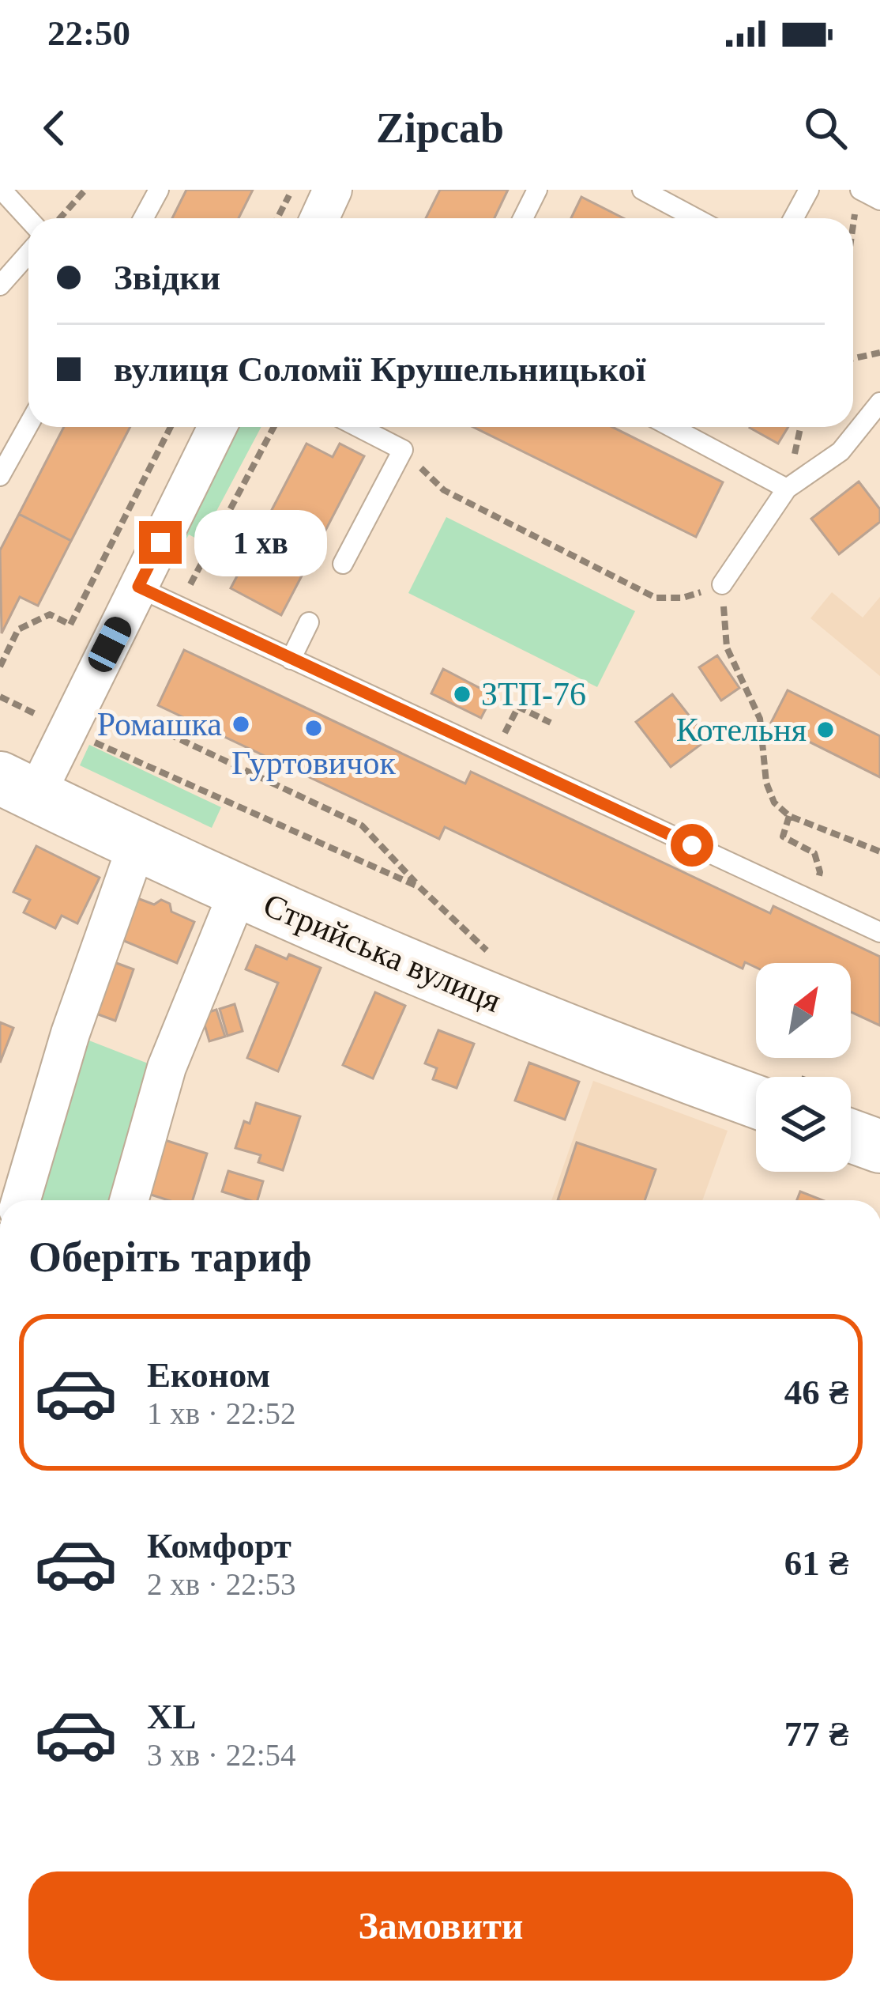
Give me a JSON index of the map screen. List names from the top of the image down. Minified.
{"streets":{"main road":["Стрийська вулиця"]},"places":["ЗТП-76","Ромашка","Гуртовичок","Котельня"],"north":"top right","page":{"status":"22:50","header":"Zipcab","banner":["Звідки","вулиця Соломії Крушельницької"],"bubble":"1 хв","heading":"Оберіть тариф","list":[{"name":"Економ","note":"1 хв · 22:52","value":"46 ₴"},{"name":"Комфорт","note":"2 хв · 22:53","value":"61 ₴"},{"name":"XL","note":"3 хв · 22:54","value":"77 ₴"}],"buttons":"Замовити"}}
